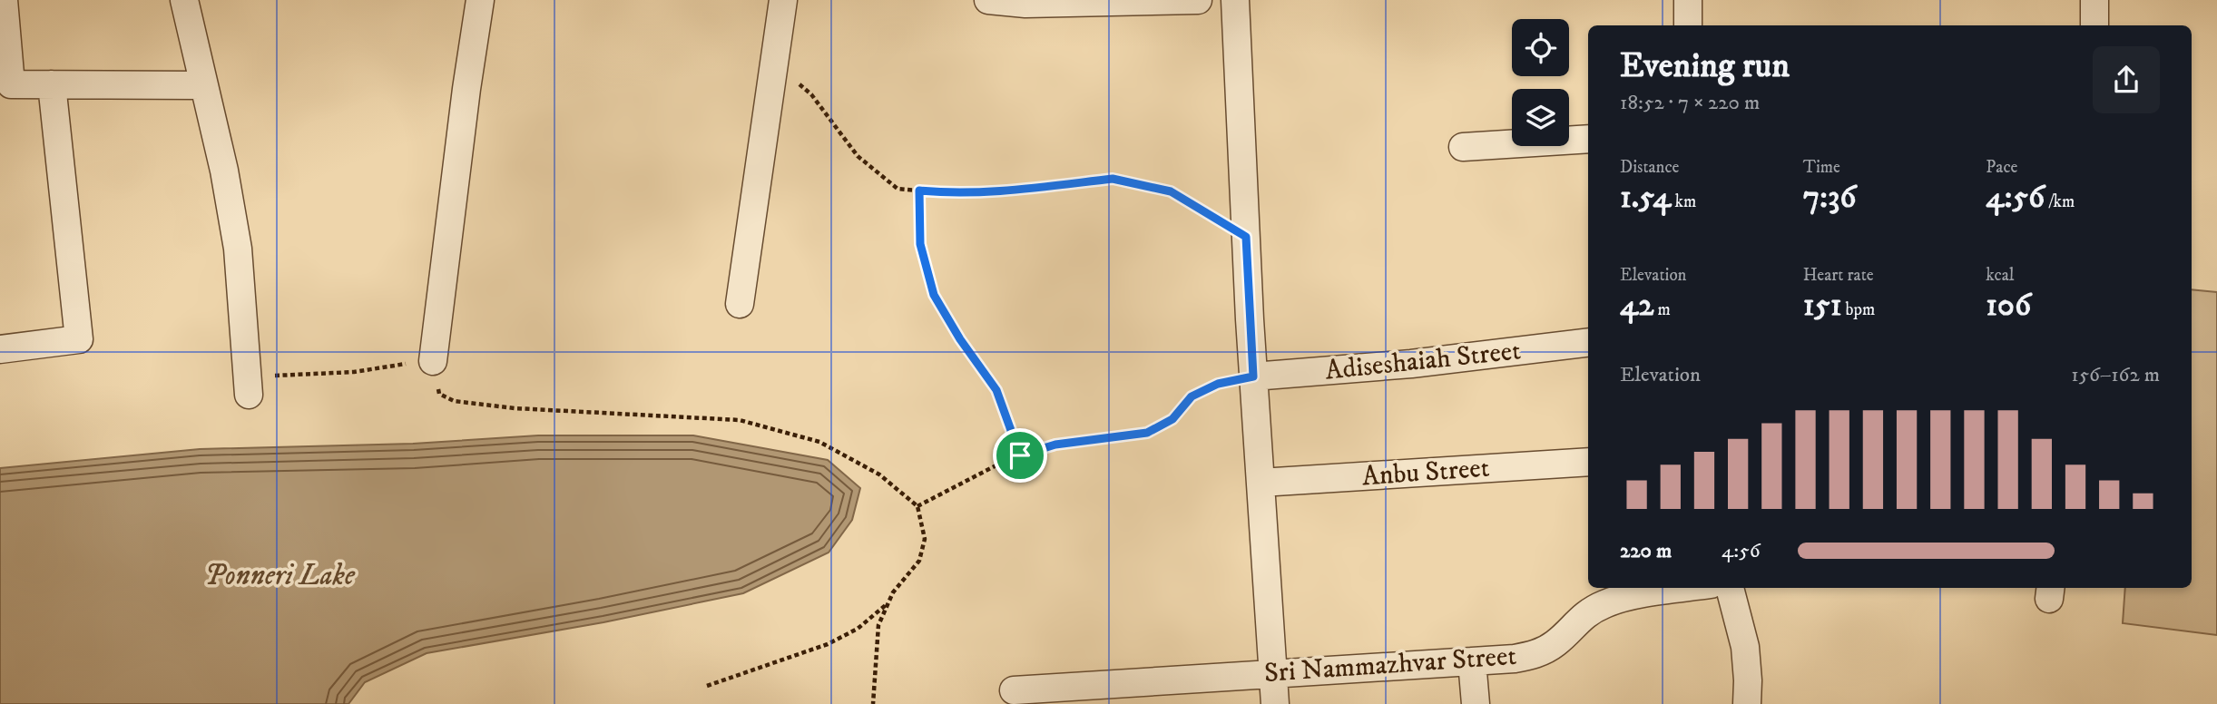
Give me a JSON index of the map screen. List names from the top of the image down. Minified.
{"streets":{"street":["Adiseshaiah Street","Anbu Street","Sri Nammazhvar Street"]},"water":["Ponneri Lake"],"page":{"heading":["Evening run","18:52 · 7 × 220 m"],"stats":[["Distance","1.54 km"],["Time","7:36"],["Pace","4:56 /km"],["Elevation","42 m"],["Heart rate","151 bpm"],["kcal","106"]],"chart":["Elevation","156–162 m"],"list":[{"name":"220 m","note":"4:56"}]}}
